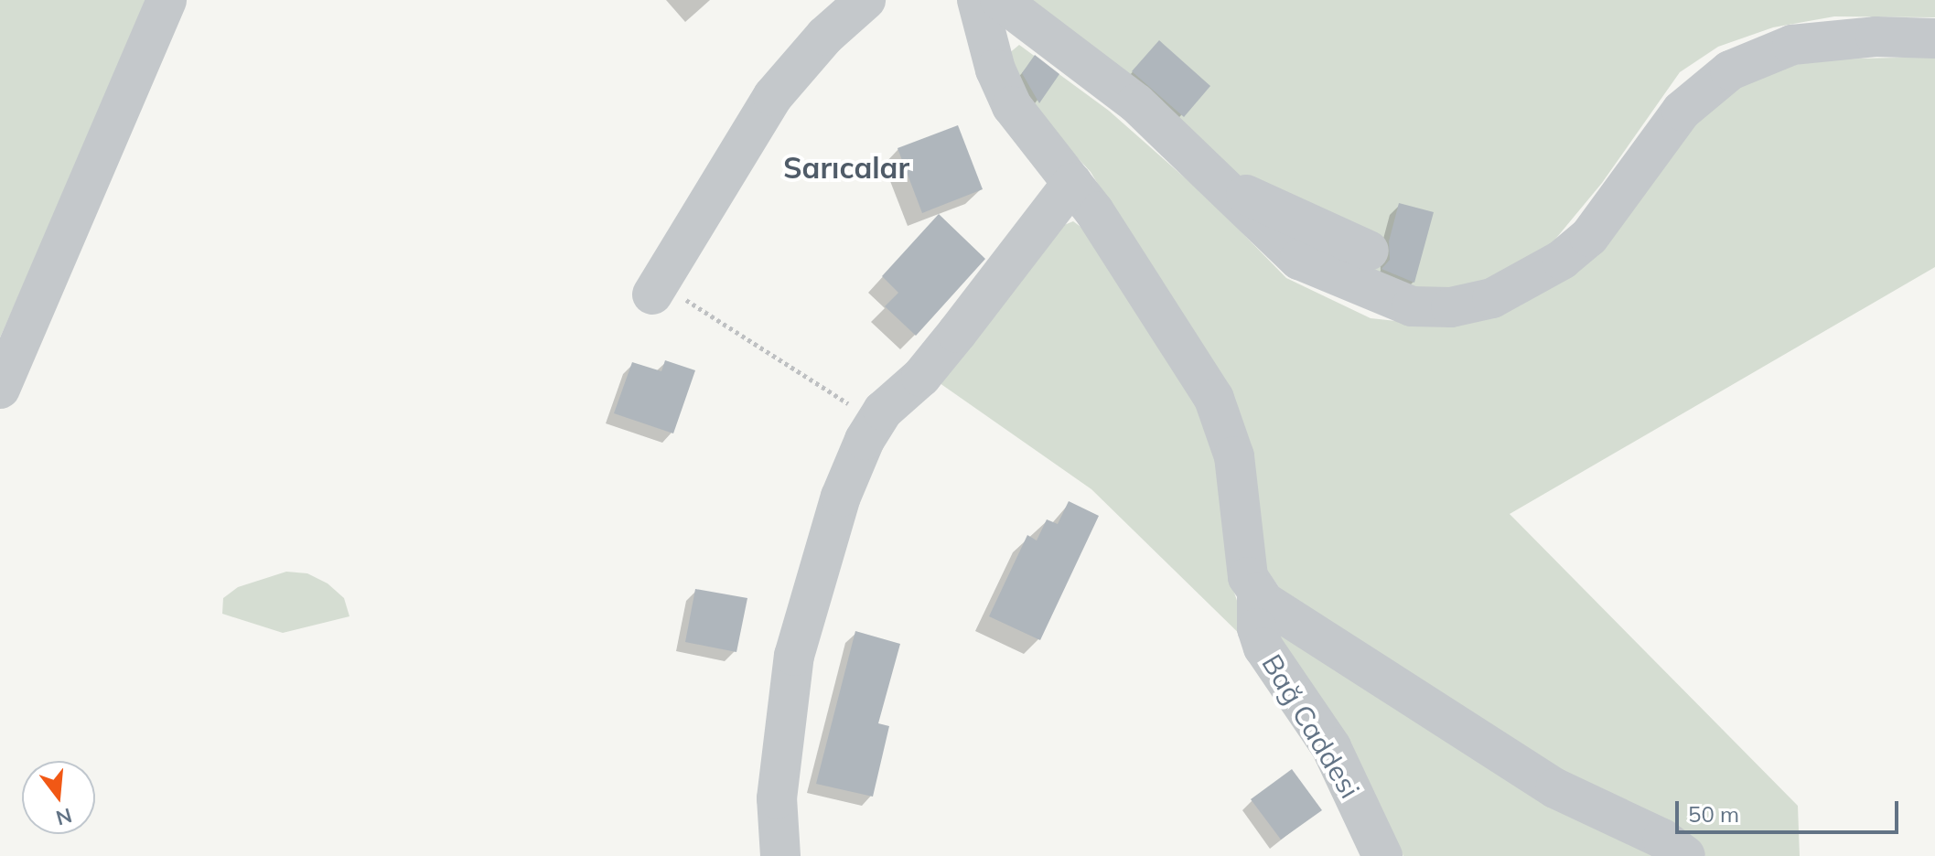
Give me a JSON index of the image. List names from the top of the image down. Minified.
{"streets":{"street":["Bağ Caddesi"]},"districts":["Sarıcalar"],"scale_bar":"50 m","north":"bottom"}
